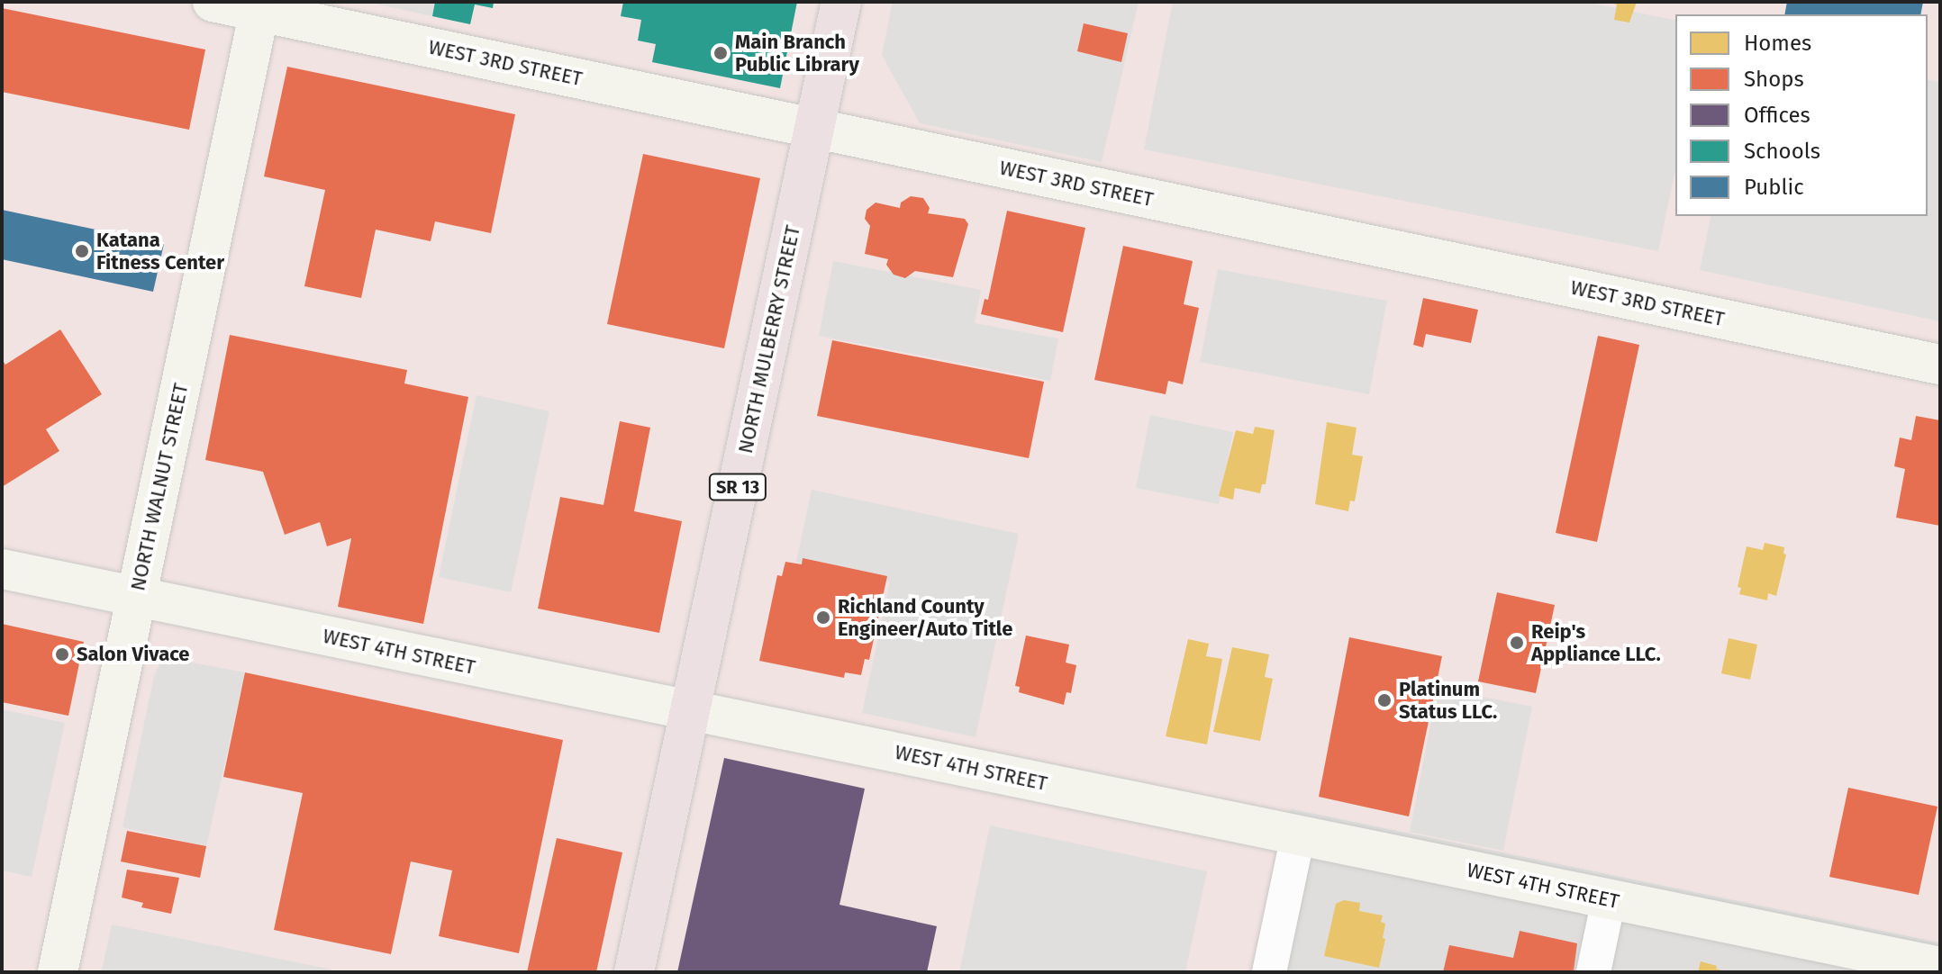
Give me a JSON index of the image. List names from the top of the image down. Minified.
{"streets":{"highway":["NORTH MULBERRY STREET","SR 13"],"street":["WEST 3RD STREET","NORTH WALNUT STREET","WEST 4TH STREET"]},"crossings":[["WEST 3RD STREET","NORTH MULBERRY STREET"],["WEST 3RD STREET","NORTH WALNUT STREET"],["NORTH MULBERRY STREET","WEST 4TH STREET"],["NORTH WALNUT STREET","WEST 4TH STREET"]],"places":["Main Branch Public Library","Katana Fitness Center","Richland County Engineer/Auto Title","Reip's Appliance LLC.","Salon Vivace","Platinum Status LLC."],"legend":["Homes","Shops","Offices","Schools","Public"]}
